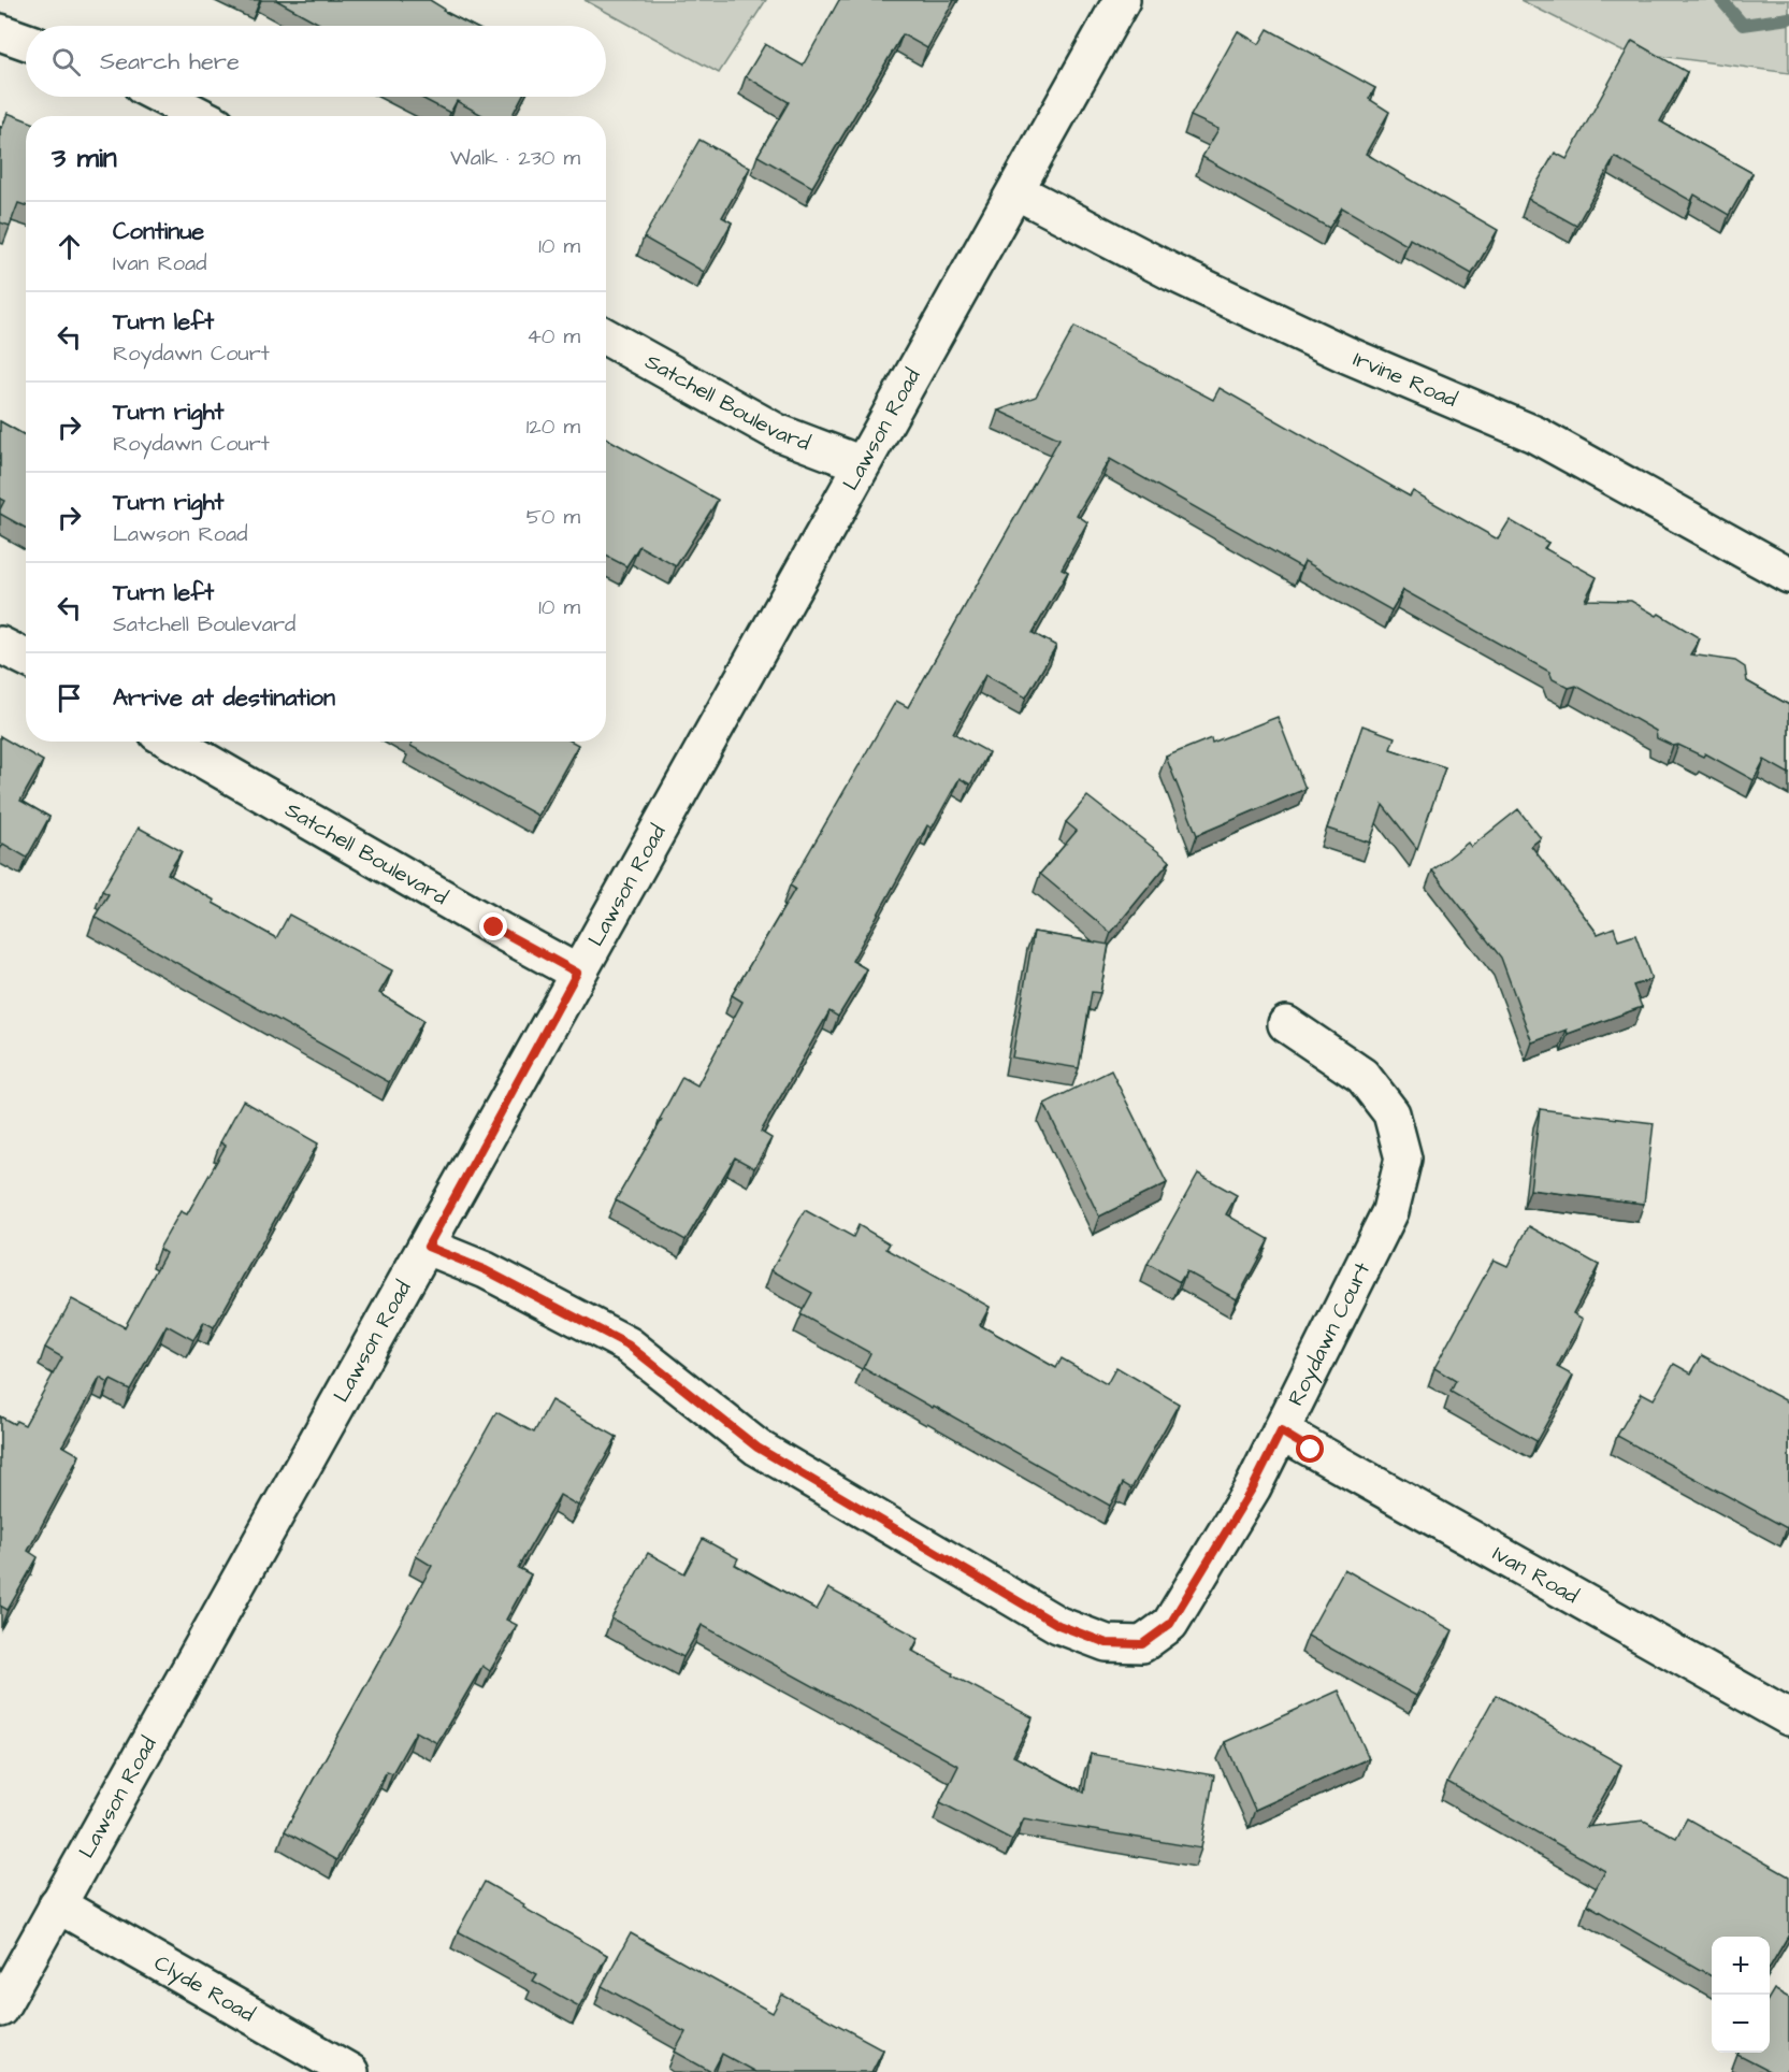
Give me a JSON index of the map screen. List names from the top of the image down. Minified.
{"streets":{"street":["Irvine Road","Satchell Boulevard","Lawson Road","Roydawn Court","Ivan Road","Clyde Road"]},"crossings":[["Irvine Road","Lawson Road"],["Satchell Boulevard","Lawson Road"],["Lawson Road","Roydawn Court"],["Lawson Road","Clyde Road"],["Roydawn Court","Ivan Road"]],"page":{"search":"Search here","heading":["3 min","Walk · 230 m"],"list":[["Continue","Ivan Road","10 m"],["Turn left","Roydawn Court","40 m"],["Turn right","Roydawn Court","120 m"],["Turn right","Lawson Road","50 m"],["Turn left","Satchell Boulevard","10 m"],"Arrive at destination"],"map_buttons":["+","−"]}}
